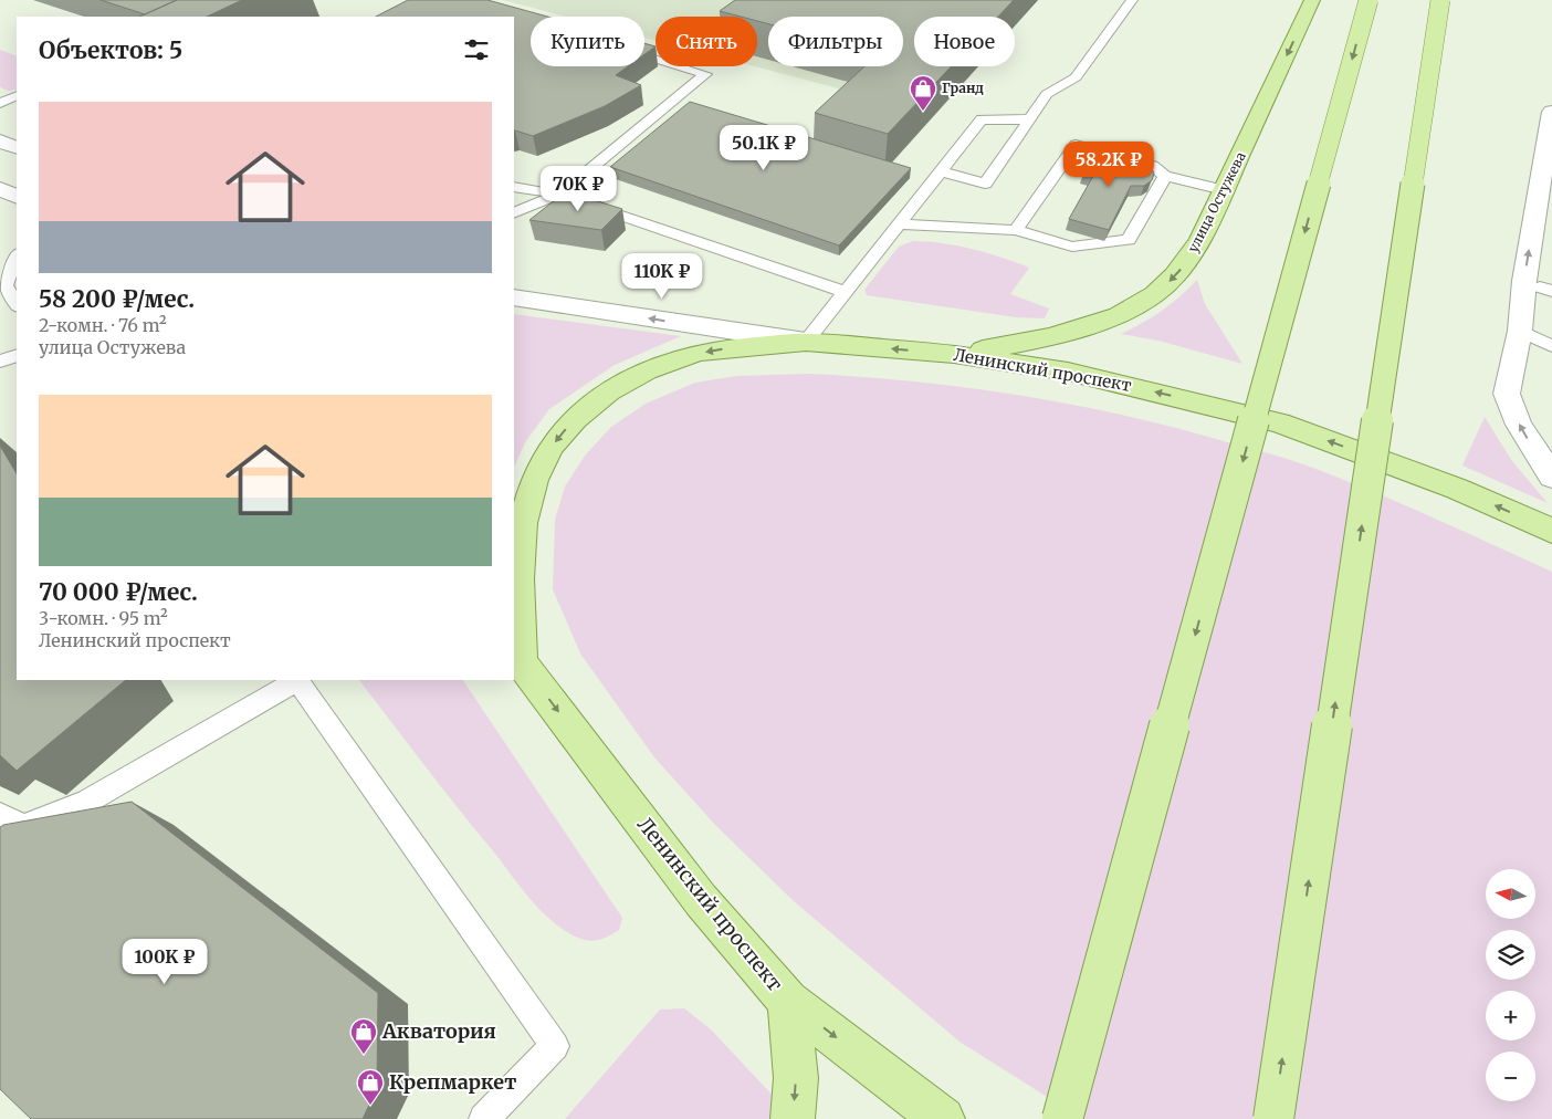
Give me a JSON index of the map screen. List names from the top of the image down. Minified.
{"streets":{"main road":["улица Остужева","Ленинский проспект"]},"crossings":[["улица Остужева","Ленинский проспект"]],"one_way":["улица Остужева"],"places":{"shop":["Гранд","Акватория","Крепмаркет"]},"north":"left","page":{"chip":["Купить","Снять","Фильтры","Новое"],"heading":"Объектов: 5","list":[{"name":"58 200 ₽/мес.","note":"2-комн. · 76 m² · улица Остужева"},{"name":"70 000 ₽/мес.","note":"3-комн. · 95 m² · Ленинский проспект"}],"price":["50.1K ₽","58.2K ₽","70K ₽","110K ₽","100K ₽"],"map_buttons":["+","−"]}}
